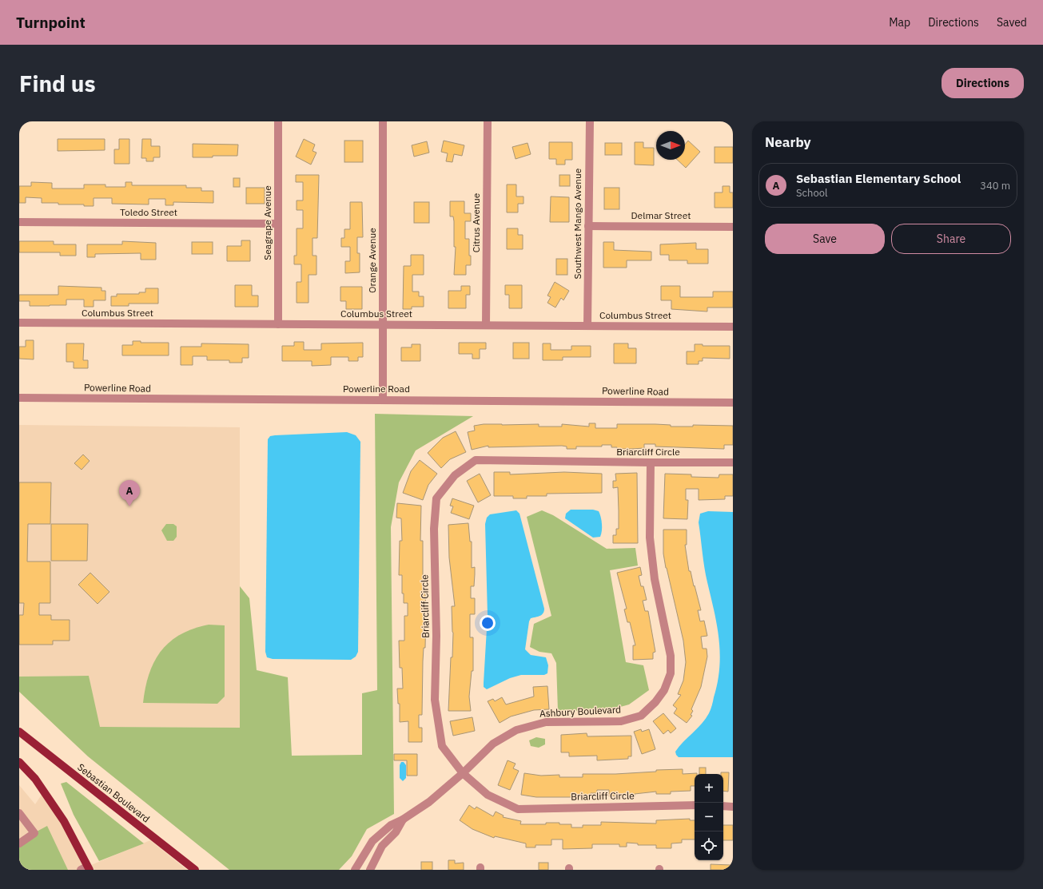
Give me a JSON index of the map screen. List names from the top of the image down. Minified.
{"streets":{"main road":["Sebastian Boulevard"],"street":["Toledo Street","Delmar Street","Seagrape Avenue","Citrus Avenue","Southwest Mango Avenue","Orange Avenue","Columbus Street","Powerline Road","Briarcliff Circle","Ashbury Boulevard"]},"crossings":[["Toledo Street","Seagrape Avenue"],["Delmar Street","Southwest Mango Avenue"],["Seagrape Avenue","Columbus Street"],["Citrus Avenue","Columbus Street"],["Southwest Mango Avenue","Columbus Street"],["Orange Avenue","Columbus Street"],["Orange Avenue","Powerline Road"],["Briarcliff Circle","Ashbury Boulevard"]],"north":"right","page":{"header":"Turnpoint","nav":["Map","Directions","Saved"],"buttons":["Directions",["Save","Share"]],"title":"Find us","heading":"Nearby","list":[{"mark":"A","name":"Sebastian Elementary School","note":"School","value":"340 m"}],"pins":"A","map_buttons":["+","−"]}}
